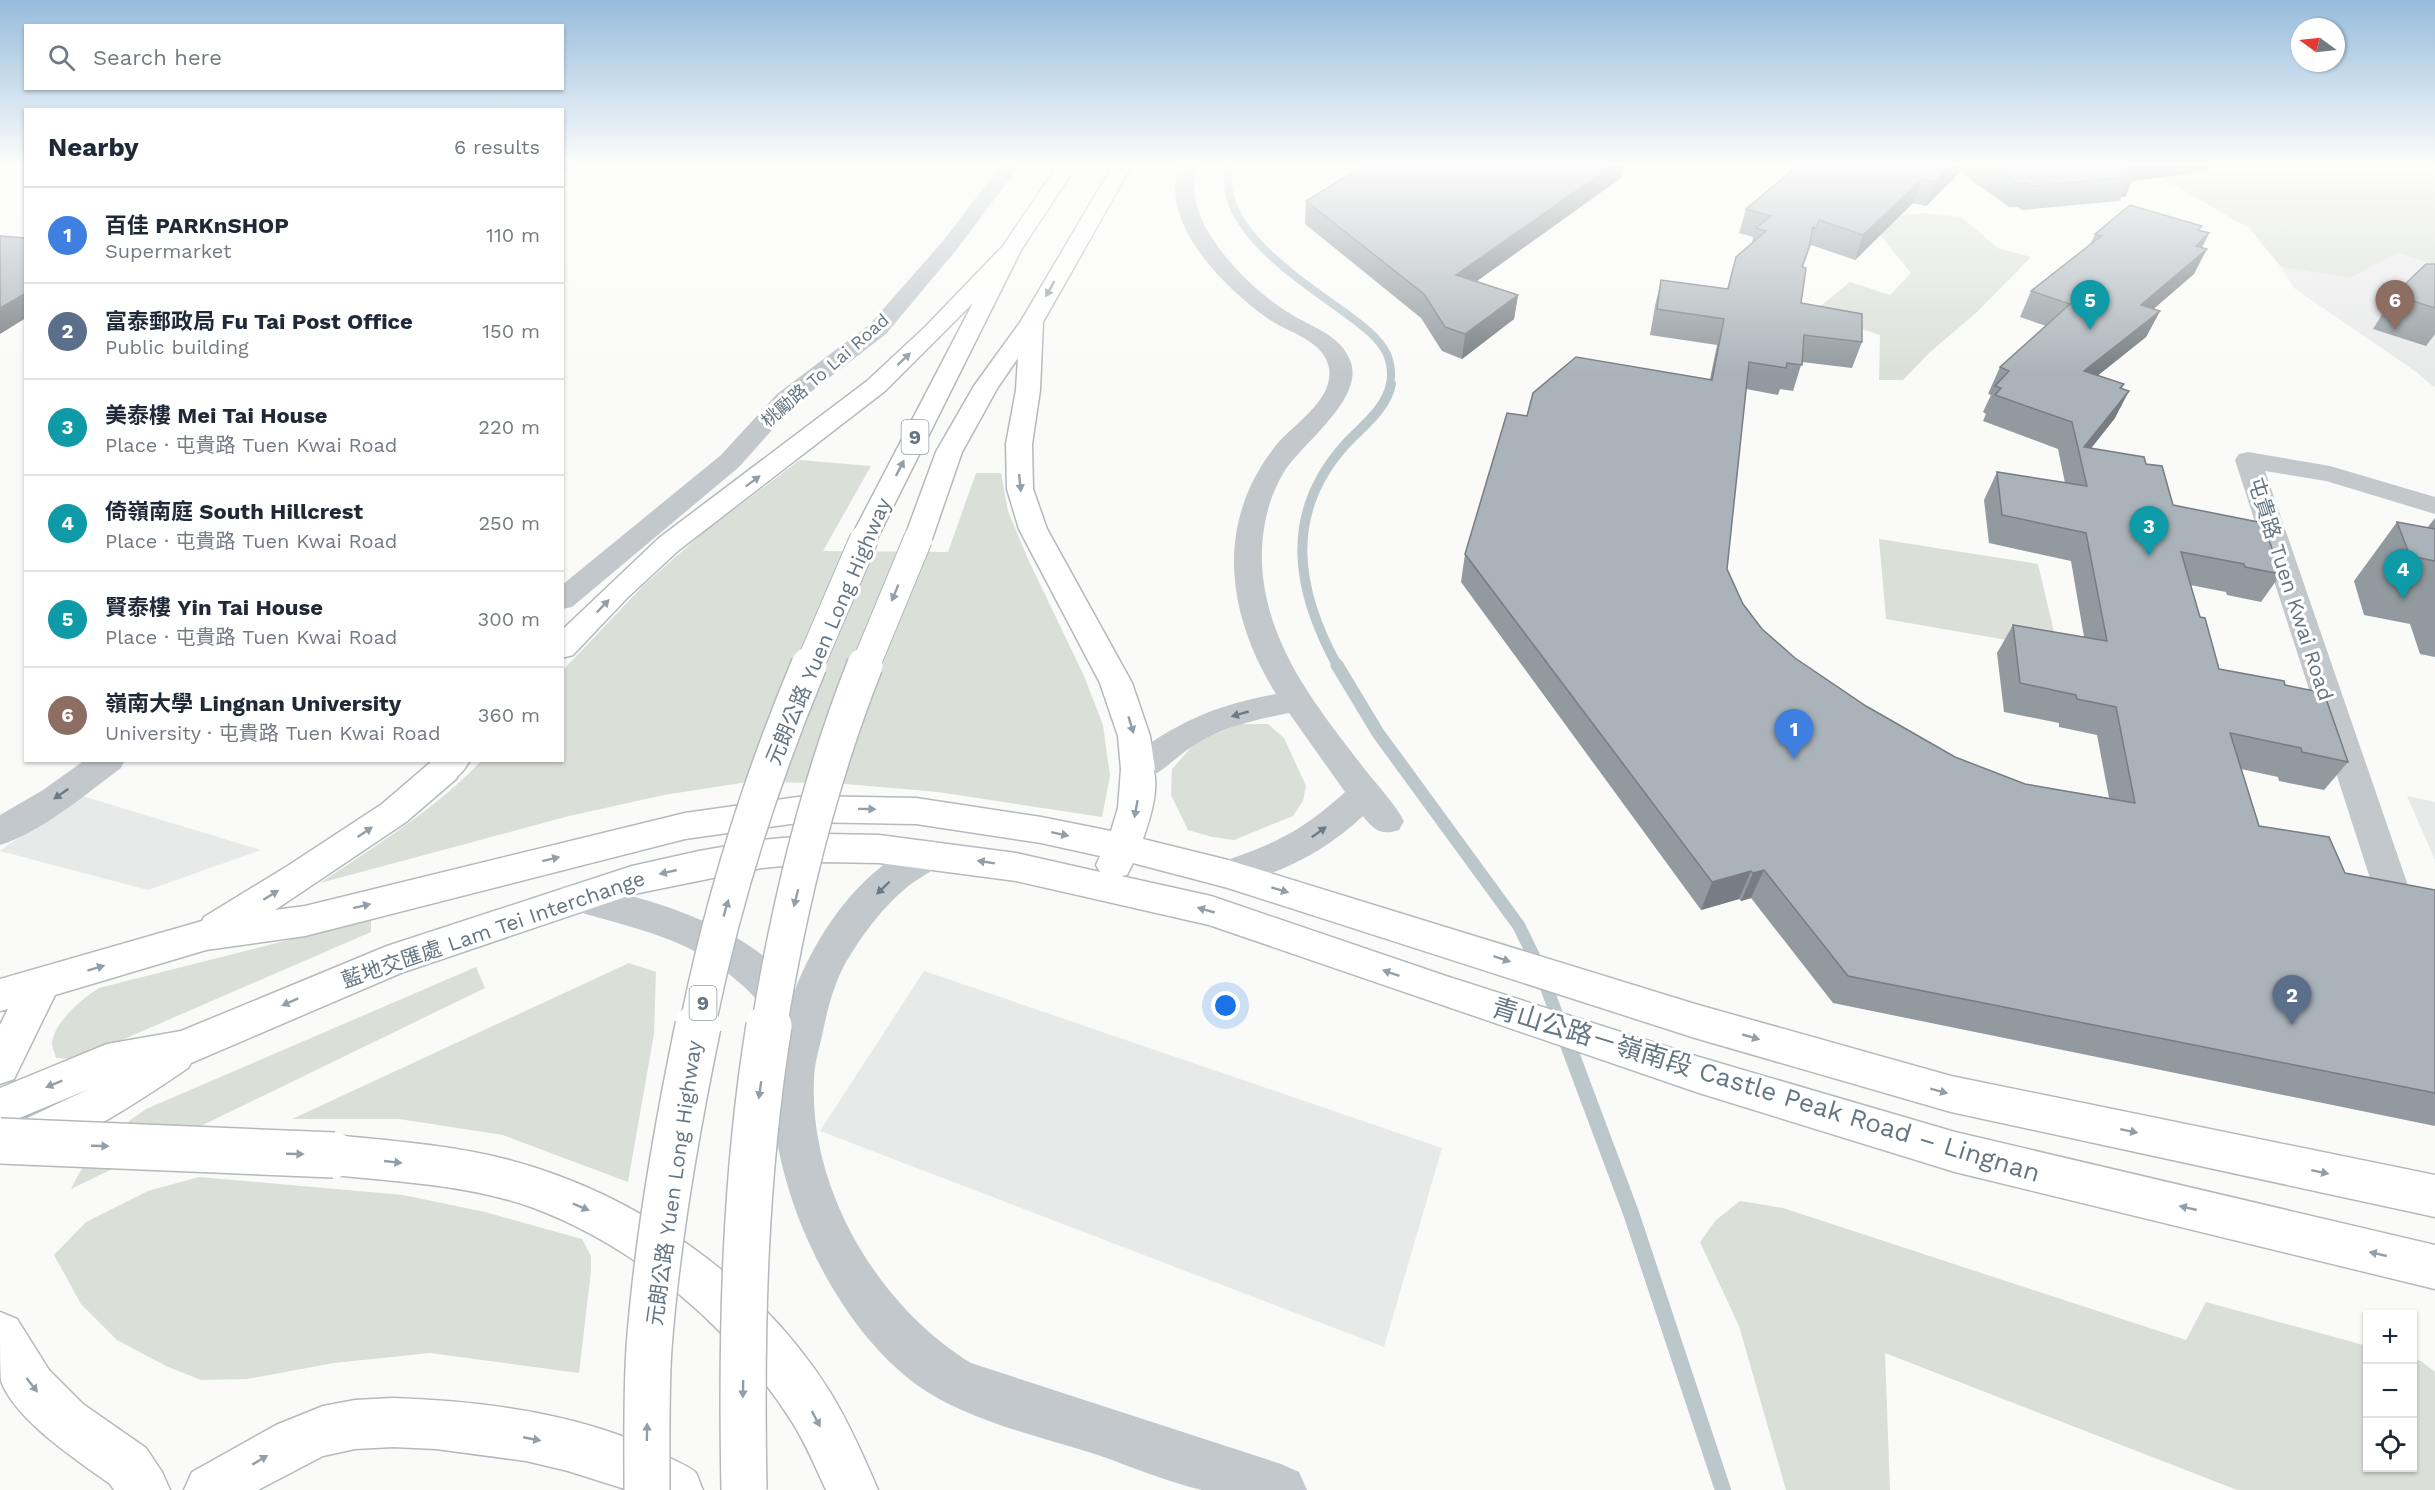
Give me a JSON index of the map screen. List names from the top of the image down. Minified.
{"streets":{"main road":["9","元朗公路 Yuen Long Highway","藍地交匯處 Lam Tei Interchange","青山公路－嶺南段 Castle Peak Road – Lingnan"],"street":["桃勵路 To Lai Road","屯貴路 Tuen Kwai Road"]},"crossings":[["藍地交匯處 Lam Tei Interchange","青山公路－嶺南段 Castle Peak Road – Lingnan"]],"north":"left","page":{"search":"Search here","heading":["Nearby","6 results"],"list":[{"mark":"1","name":"百佳 PARKnSHOP","note":"Supermarket","value":"110 m"},{"mark":"2","name":"富泰郵政局 Fu Tai Post Office","note":"Public building","value":"150 m"},{"mark":"3","name":"美泰樓 Mei Tai House","note":"Place · 屯貴路 Tuen Kwai Road","value":"220 m"},{"mark":"4","name":"倚嶺南庭 South Hillcrest","note":"Place · 屯貴路 Tuen Kwai Road","value":"250 m"},{"mark":"5","name":"賢泰樓 Yin Tai House","note":"Place · 屯貴路 Tuen Kwai Road","value":"300 m"},{"mark":"6","name":"嶺南大學 Lingnan University","note":"University · 屯貴路 Tuen Kwai Road","value":"360 m"}],"pins":["5","6","3","4","1","2"],"map_buttons":["+","−"]}}
